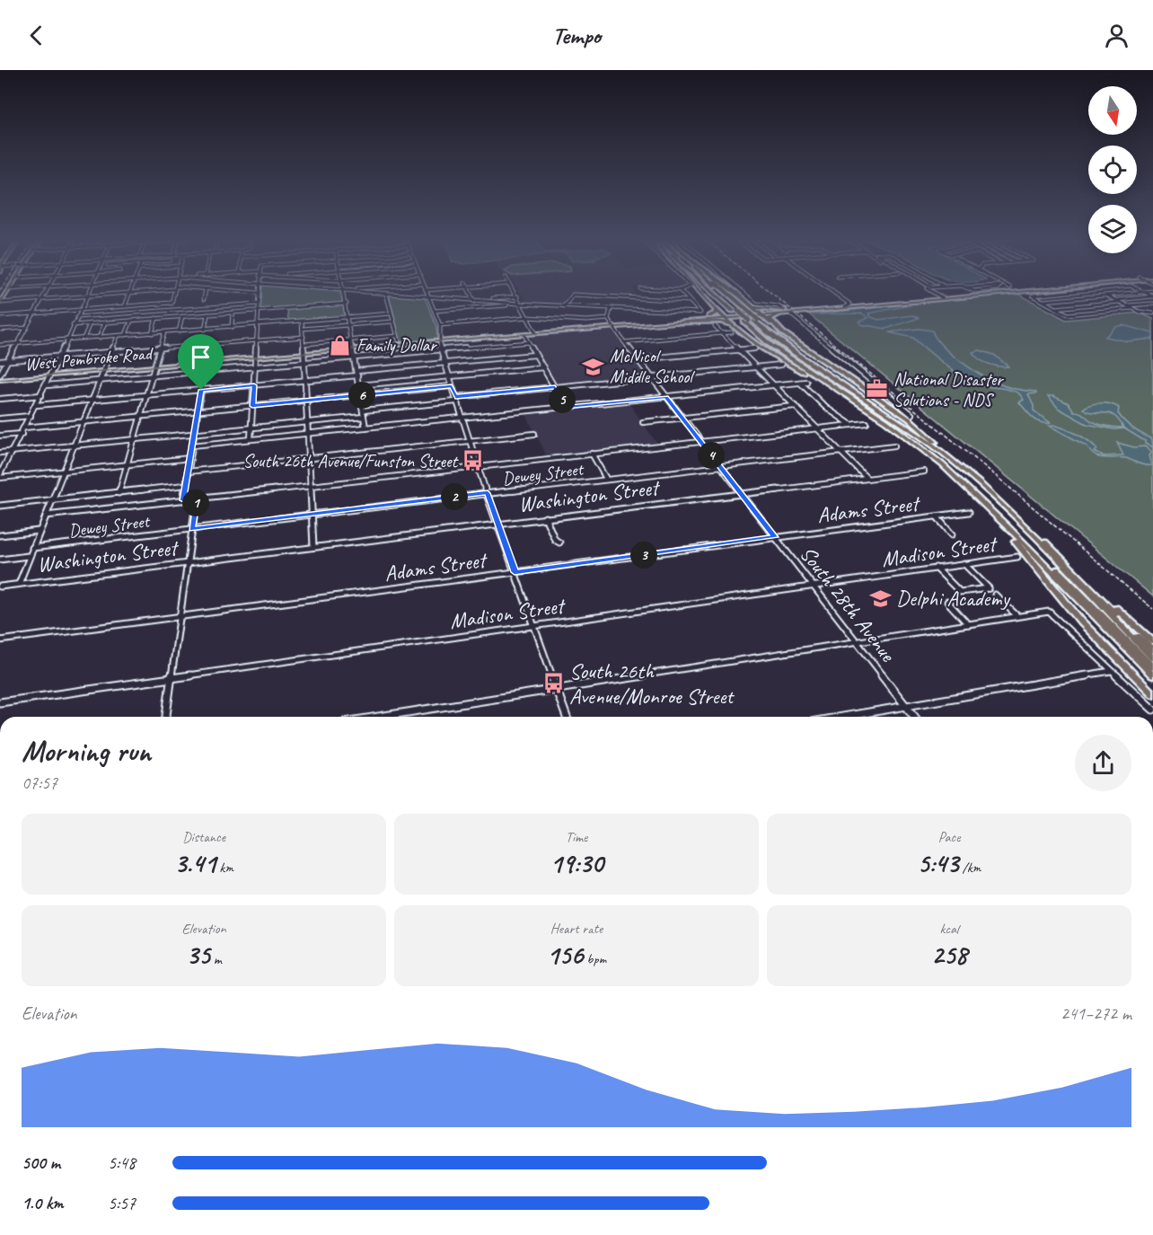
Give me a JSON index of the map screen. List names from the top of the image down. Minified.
{"streets":{"main road":["West Pembroke Road"],"street":["Dewey Street","Washington Street","Adams Street","Madison Street","South 28th Avenue"]},"crossings":[["West Pembroke Road","South 28th Avenue"],["Dewey Street","South 28th Avenue"],["Washington Street","South 28th Avenue"],["Adams Street","South 28th Avenue"],["Madison Street","South 28th Avenue"]],"places":{"shop":["Family Dollar"],"school or university":["McNicol Middle School","Delphi Academy"],"office":["National Disaster Solutions - NDS"],"bus stop":["South 26th Avenue/Funston Street","South 26th Avenue/Monroe Street"]},"north":"bottom","page":{"header":"Tempo","pins":["6","5","4","2","1","3"],"heading":["Morning run","07:57"],"stats":[["Distance","3.41 km"],["Time","19:30"],["Pace","5:43 /km"],["Elevation","35 m"],["Heart rate","156 bpm"],["kcal","258"]],"chart":["Elevation","241–272 m"],"list":[{"name":"500 m","note":"5:48"},{"name":"1.0 km","note":"5:57"}]}}
